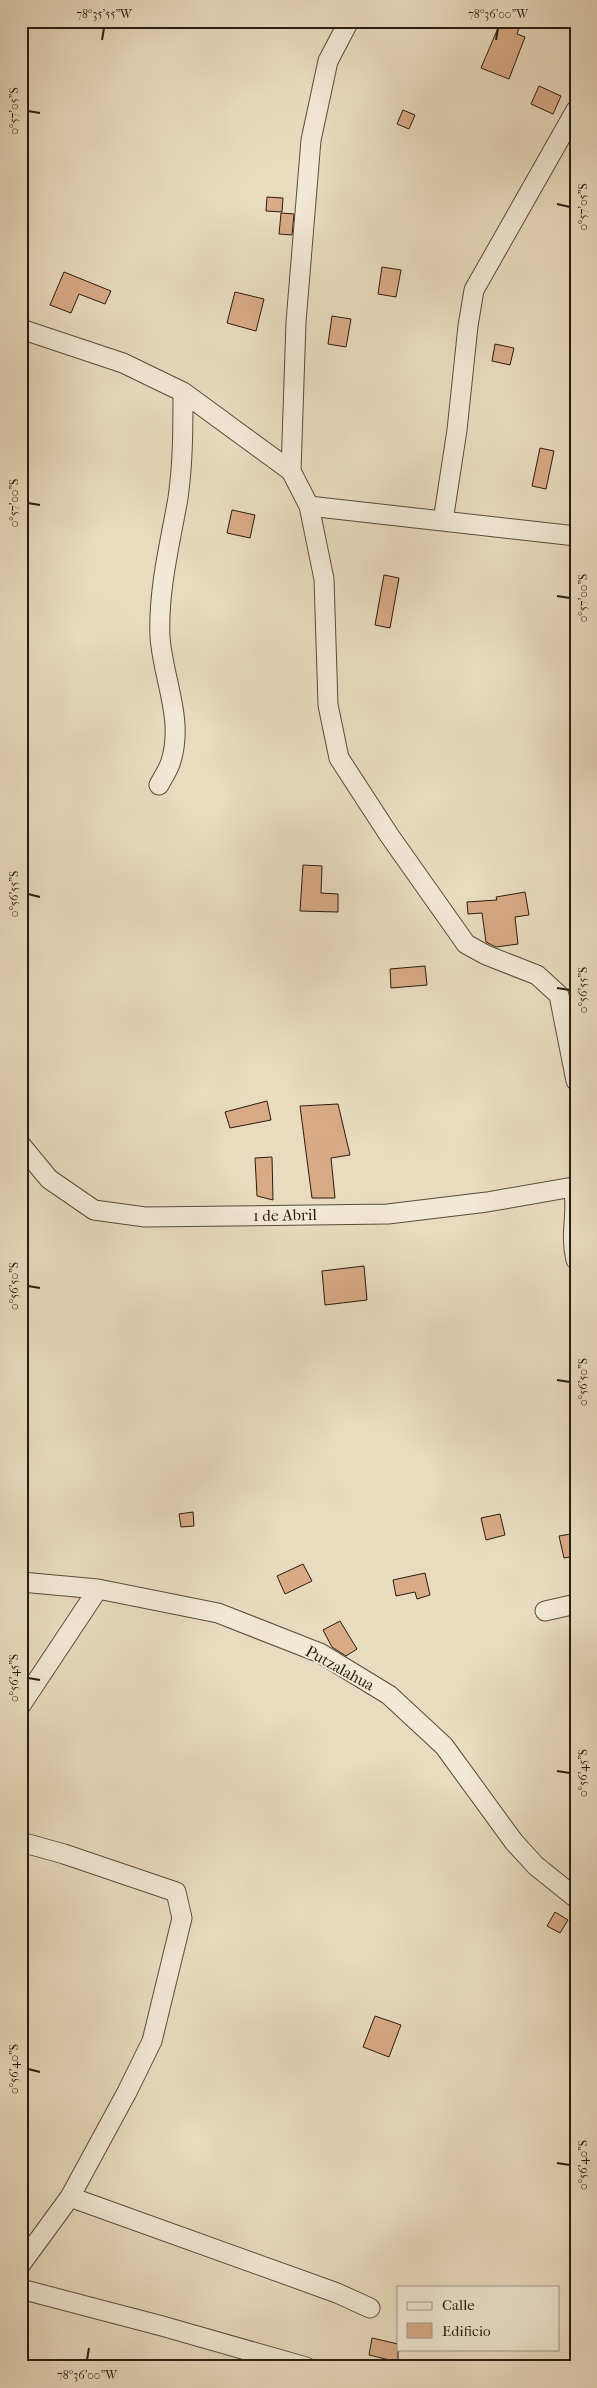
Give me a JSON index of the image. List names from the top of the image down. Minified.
{"streets":{"street":["1 de Abril","Putzalahua"]},"legend":["Calle","Edificio"],"coordinates":["78°35'55\"W","78°36'00\"W","0°57'05\"S","0°57'00\"S","0°56'55\"S","0°56'50\"S","0°56'45\"S","0°56'40\"S"]}
